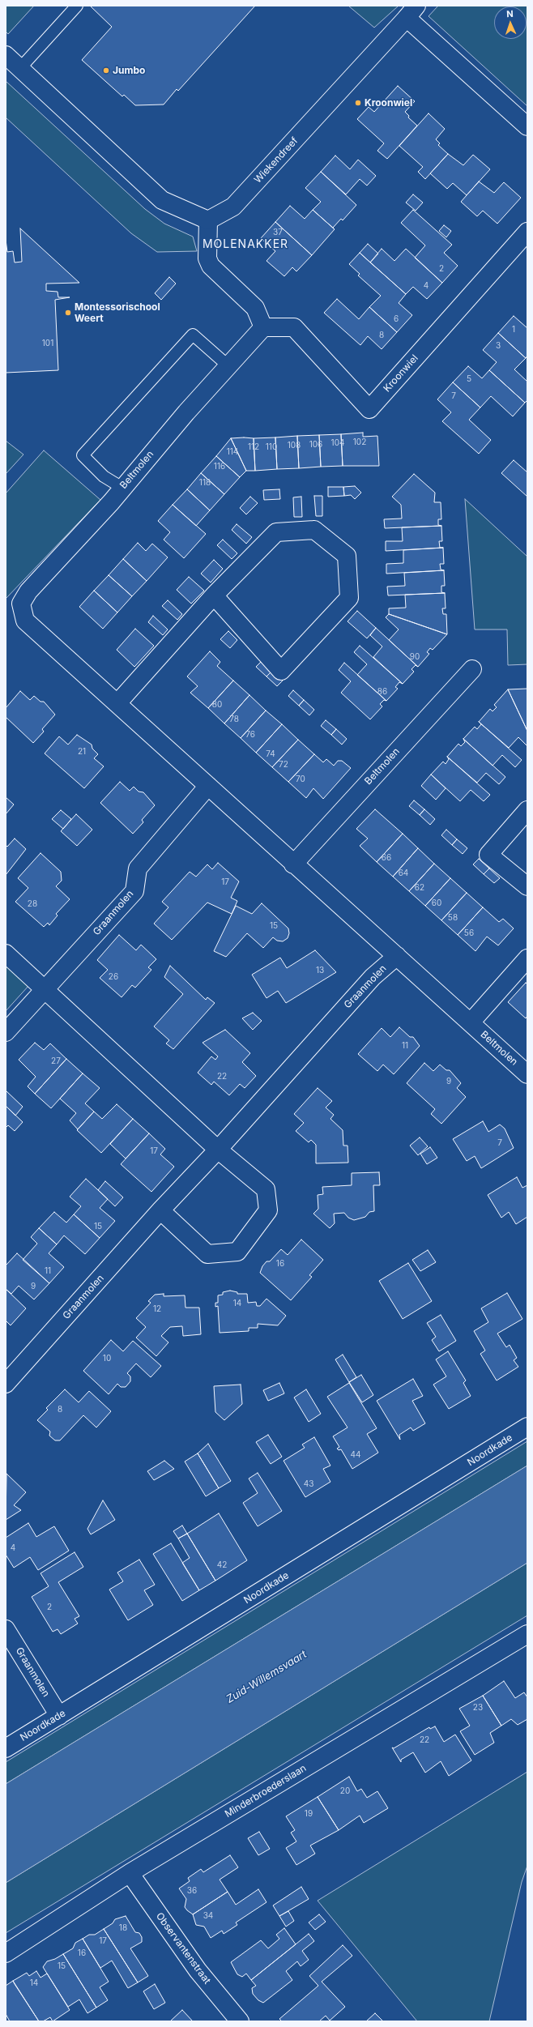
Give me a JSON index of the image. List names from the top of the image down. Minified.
{"streets":{"street":["Wiekendreef","Kroonwiel","Beltmolen","Graanmolen","Noordkade","Minderbroederslaan","Observantenstraat"]},"crossings":[["Kroonwiel","Beltmolen"],["Beltmolen","Graanmolen"],["Graanmolen","Noordkade"],["Minderbroederslaan","Observantenstraat"]],"districts":["MOLENAKKER"],"water":["Zuid-Willemsvaart"],"places":["Jumbo","Kroonwiel","Montessorischool Weert"],"house_numbers":["37","2","4","6","1","8","101","3","5","7","102","104","106","108","112","110","114","116","118","90","86","80","78","76","21","74","72","70","66","64","17","62","60","28","58","15","56","13","26","11","27","22","9","7","17","15","16","11","9","14","12","10","8","44","43","4","42","2","23","22","20","19","36","34","18","17","16","15","14"],"north":"top"}
